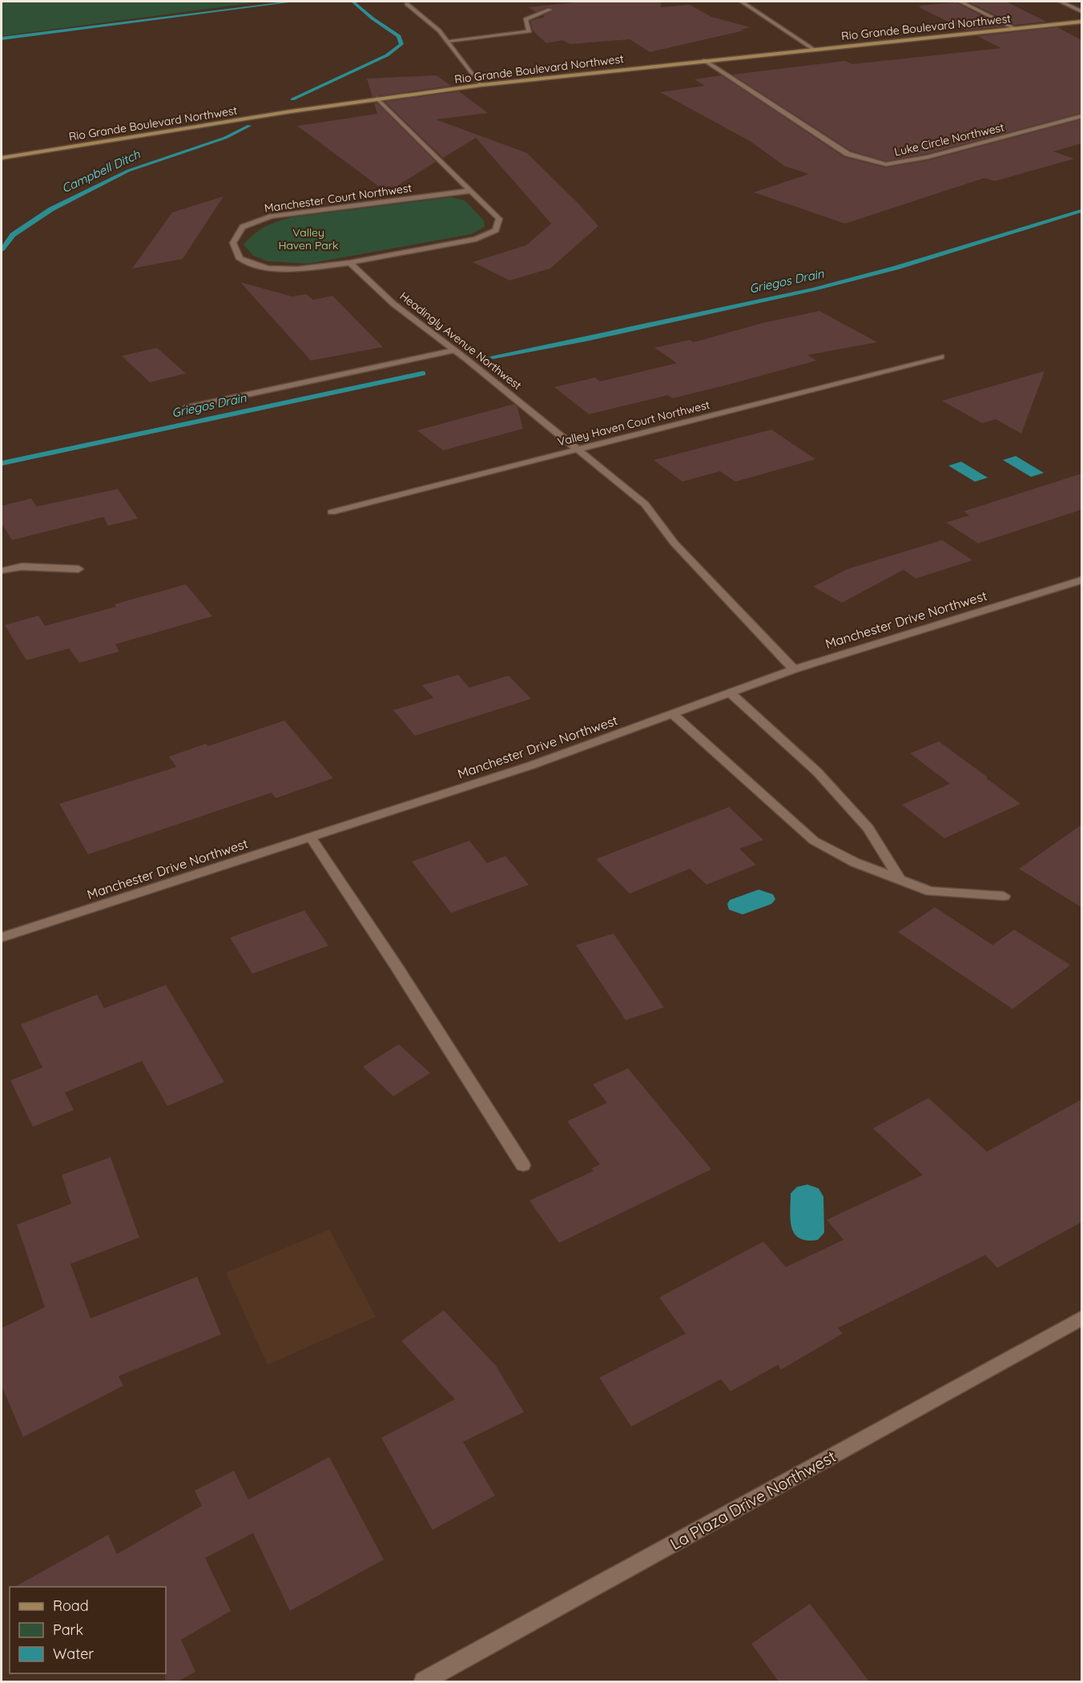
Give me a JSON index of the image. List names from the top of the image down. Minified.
{"streets":{"main road":["Rio Grande Boulevard Northwest"],"street":["Luke Circle Northwest","Manchester Court Northwest","Headingly Avenue Northwest","Valley Haven Court Northwest","Manchester Drive Northwest","La Plaza Drive Northwest"]},"crossings":[["Rio Grande Boulevard Northwest","Luke Circle Northwest"],["Manchester Court Northwest","Headingly Avenue Northwest"],["Headingly Avenue Northwest","Valley Haven Court Northwest"],["Headingly Avenue Northwest","Manchester Drive Northwest"]],"water":["Campbell Ditch","Griegos Drain"],"parks":["Valley Haven Park"],"legend":["Road","Park","Water"]}
